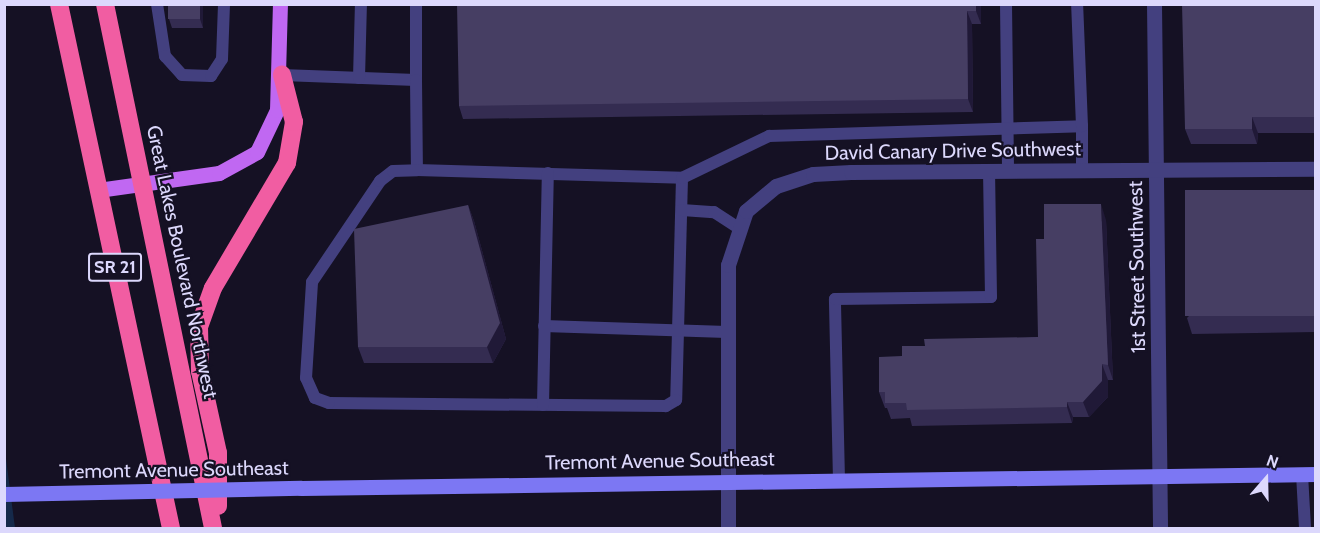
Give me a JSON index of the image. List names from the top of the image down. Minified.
{"streets":{"highway":["Great Lakes Boulevard Northwest","SR 21"],"street":["David Canary Drive Southwest","1st Street Southwest","Tremont Avenue Southeast"]},"crossings":[["David Canary Drive Southwest","1st Street Southwest"],["David Canary Drive Southwest","Tremont Avenue Southeast"],["1st Street Southwest","Tremont Avenue Southeast"]],"north":"top"}
